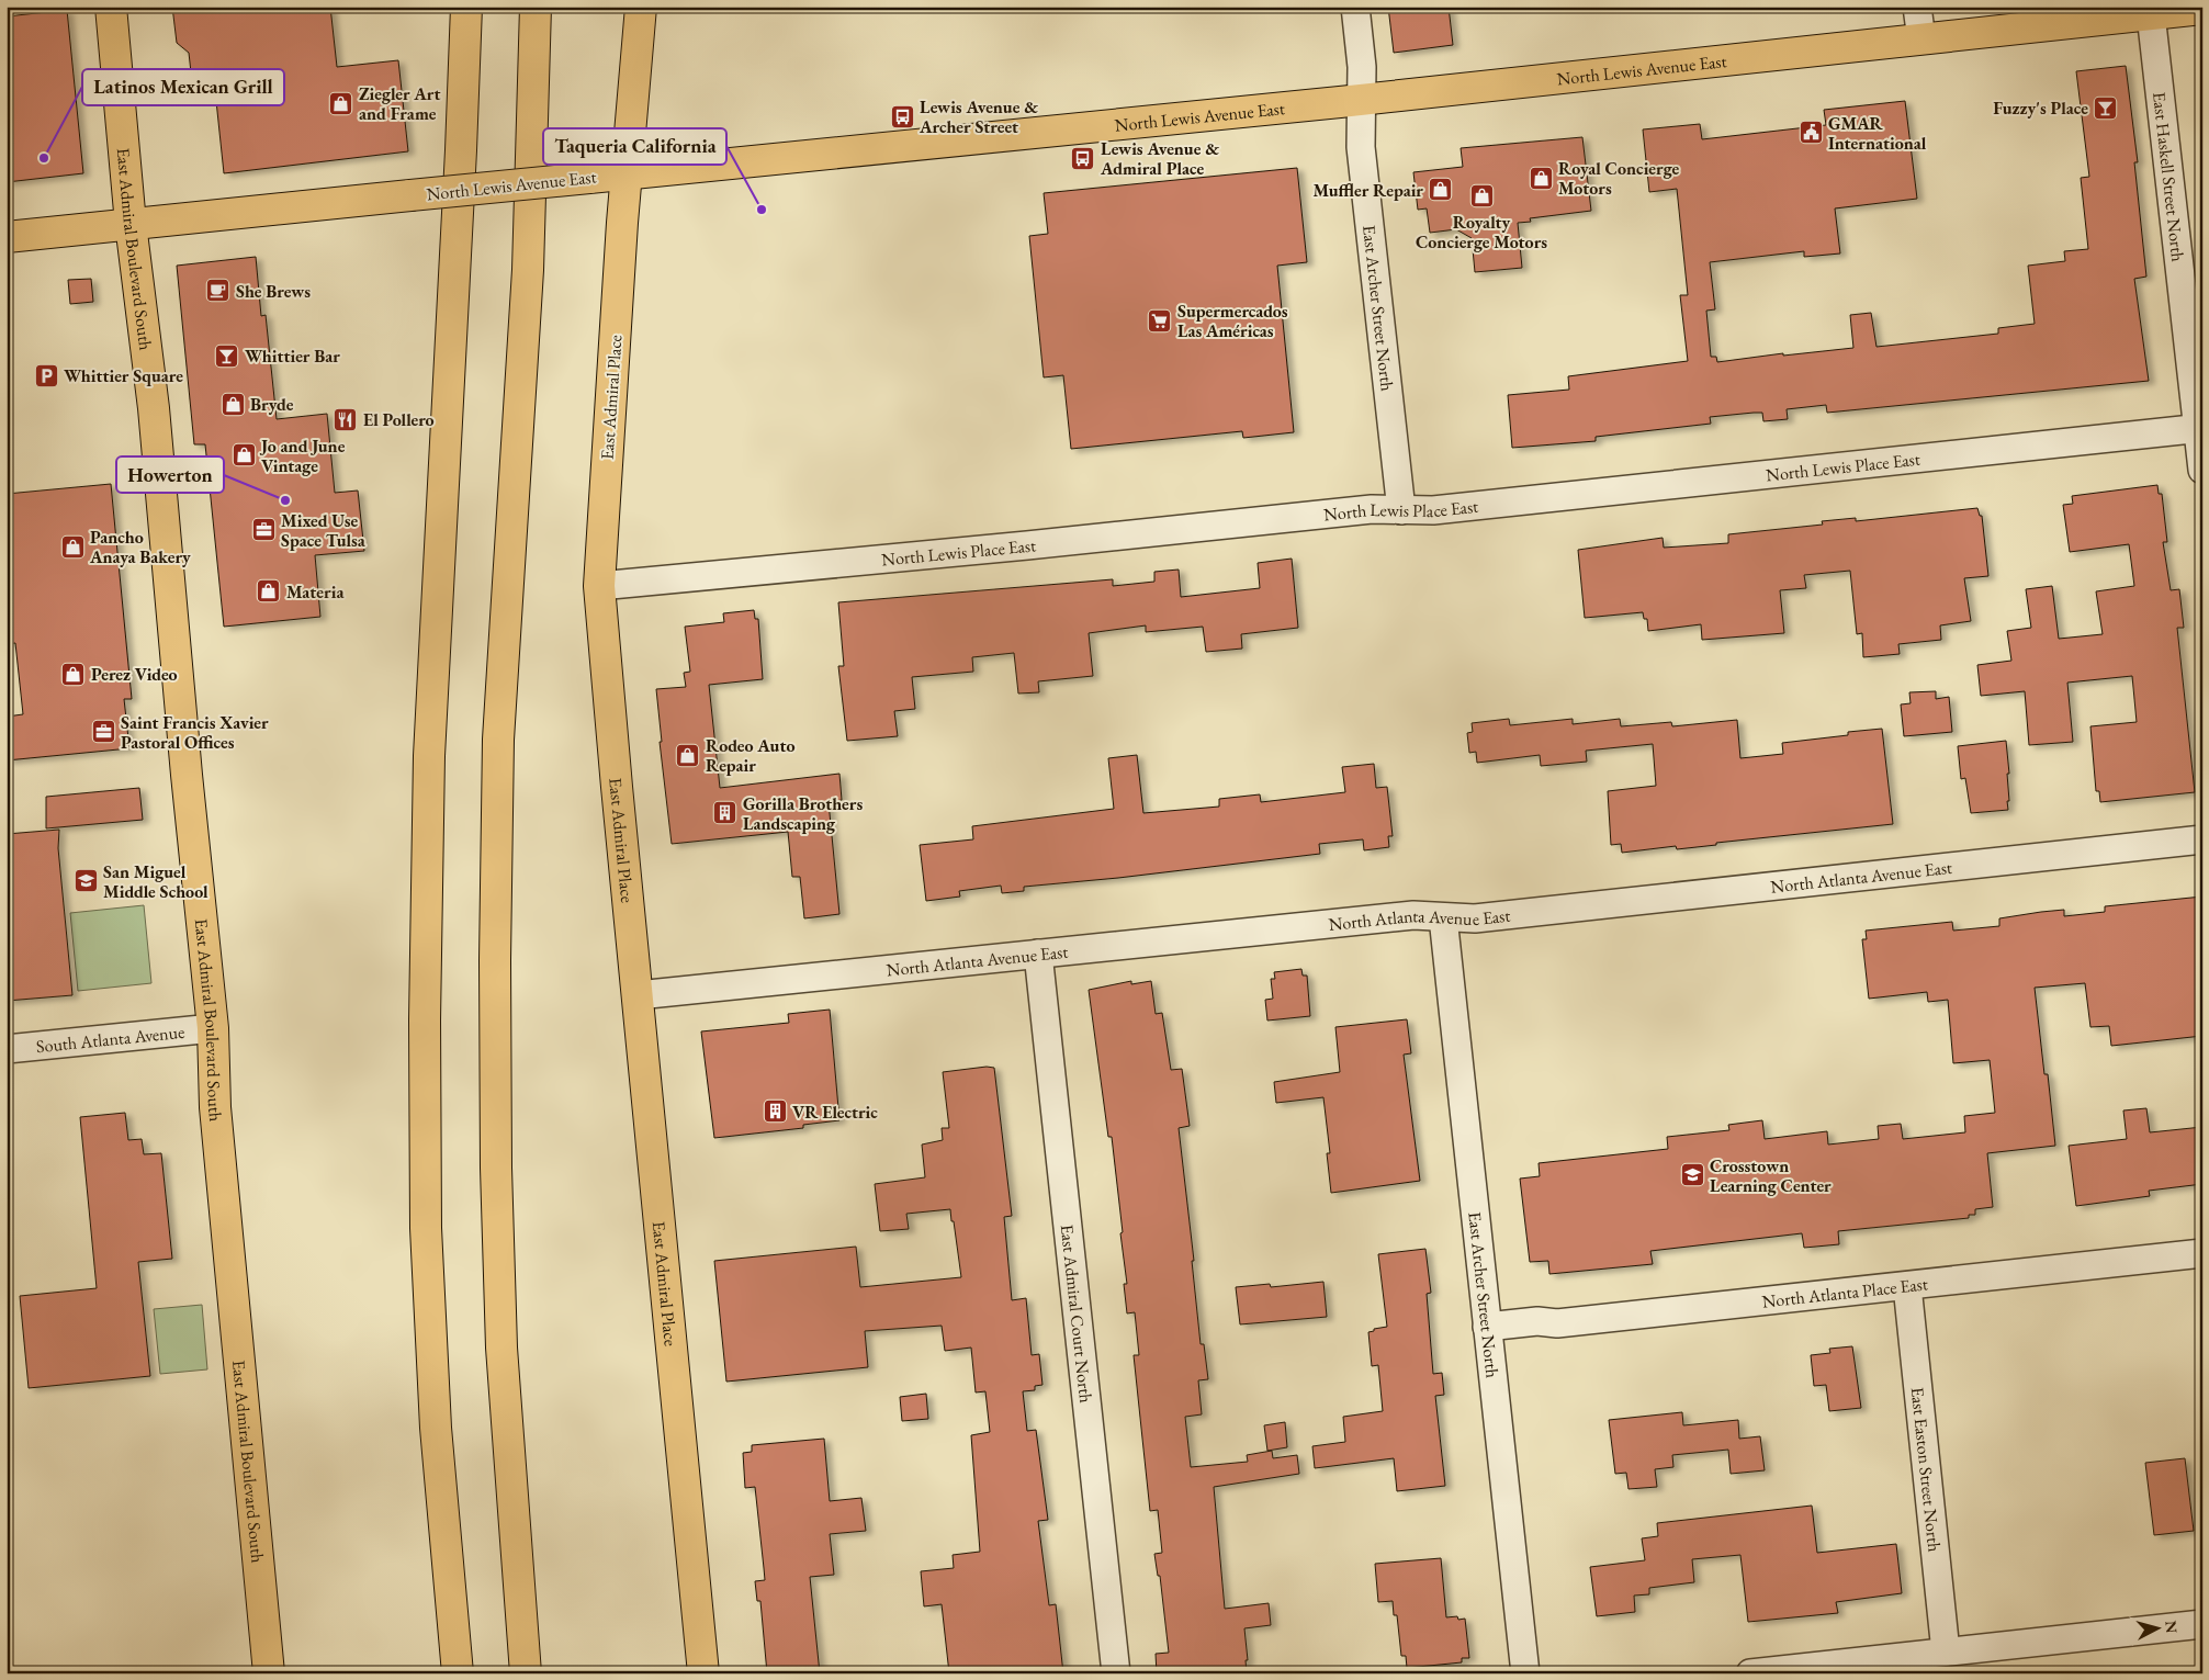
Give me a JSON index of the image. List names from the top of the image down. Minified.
{"streets":{"main road":["North Lewis Avenue East","East Admiral Boulevard South","East Admiral Place"],"street":["East Haskell Street North","East Archer Street North","North Lewis Place East","North Atlanta Avenue East","South Atlanta Avenue","North Atlanta Place East","East Admiral Court North","East Easton Street North"]},"crossings":[["North Lewis Avenue East","East Haskell Street North"],["North Lewis Avenue East","East Admiral Boulevard South"],["North Lewis Avenue East","East Archer Street North"],["North Lewis Avenue East","East Admiral Place"],["East Haskell Street North","North Lewis Place East"],["East Admiral Boulevard South","South Atlanta Avenue"],["East Archer Street North","North Lewis Place East"],["East Archer Street North","North Atlanta Avenue East"],["East Archer Street North","North Atlanta Place East"],["East Admiral Place","North Lewis Place East"],["East Admiral Place","North Atlanta Avenue East"],["North Atlanta Avenue East","East Admiral Court North"],["North Atlanta Place East","East Easton Street North"]],"places":{"shop":["Ziegler Art and Frame","Royal Concierge Motors","Muffler Repair","Royalty Concierge Motors","Bryde","Jo and June Vintage","Pancho Anaya Bakery","Materia","Perez Video","Rodeo Auto Repair"],"bar":["Fuzzy's Place","Whittier Bar"],"bus stop":["Lewis Avenue & Archer Street","Lewis Avenue & Admiral Place"],"public building":["GMAR International"],"other":["Latinos Mexican Grill","Taqueria California","Howerton"],"cafe":["She Brews"],"supermarket":["Supermercados Las Américas"],"parking":["Whittier Square"],"restaurant":["El Pollero"],"office":["Mixed Use Space Tulsa","Saint Francis Xavier Pastoral Offices"],"building":["Gorilla Brothers Landscaping","VR Electric"],"school or university":["San Miguel Middle School","Crosstown Learning Center"]},"north":"right"}
